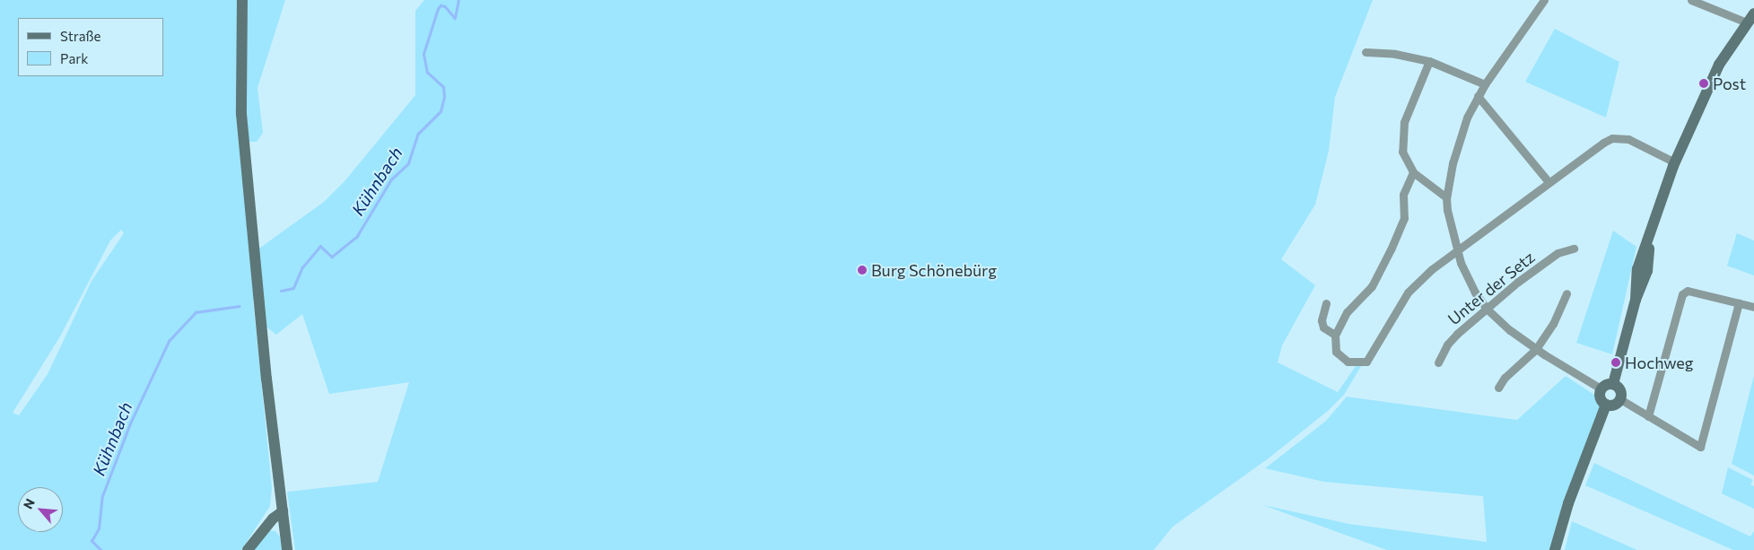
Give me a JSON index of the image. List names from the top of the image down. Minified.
{"streets":{"street":["Unter der Setz"]},"water":["Kühnbach"],"places":["Post","Burg Schönebürg","Hochweg"],"legend":["Straße","Park"],"north":"top left"}
